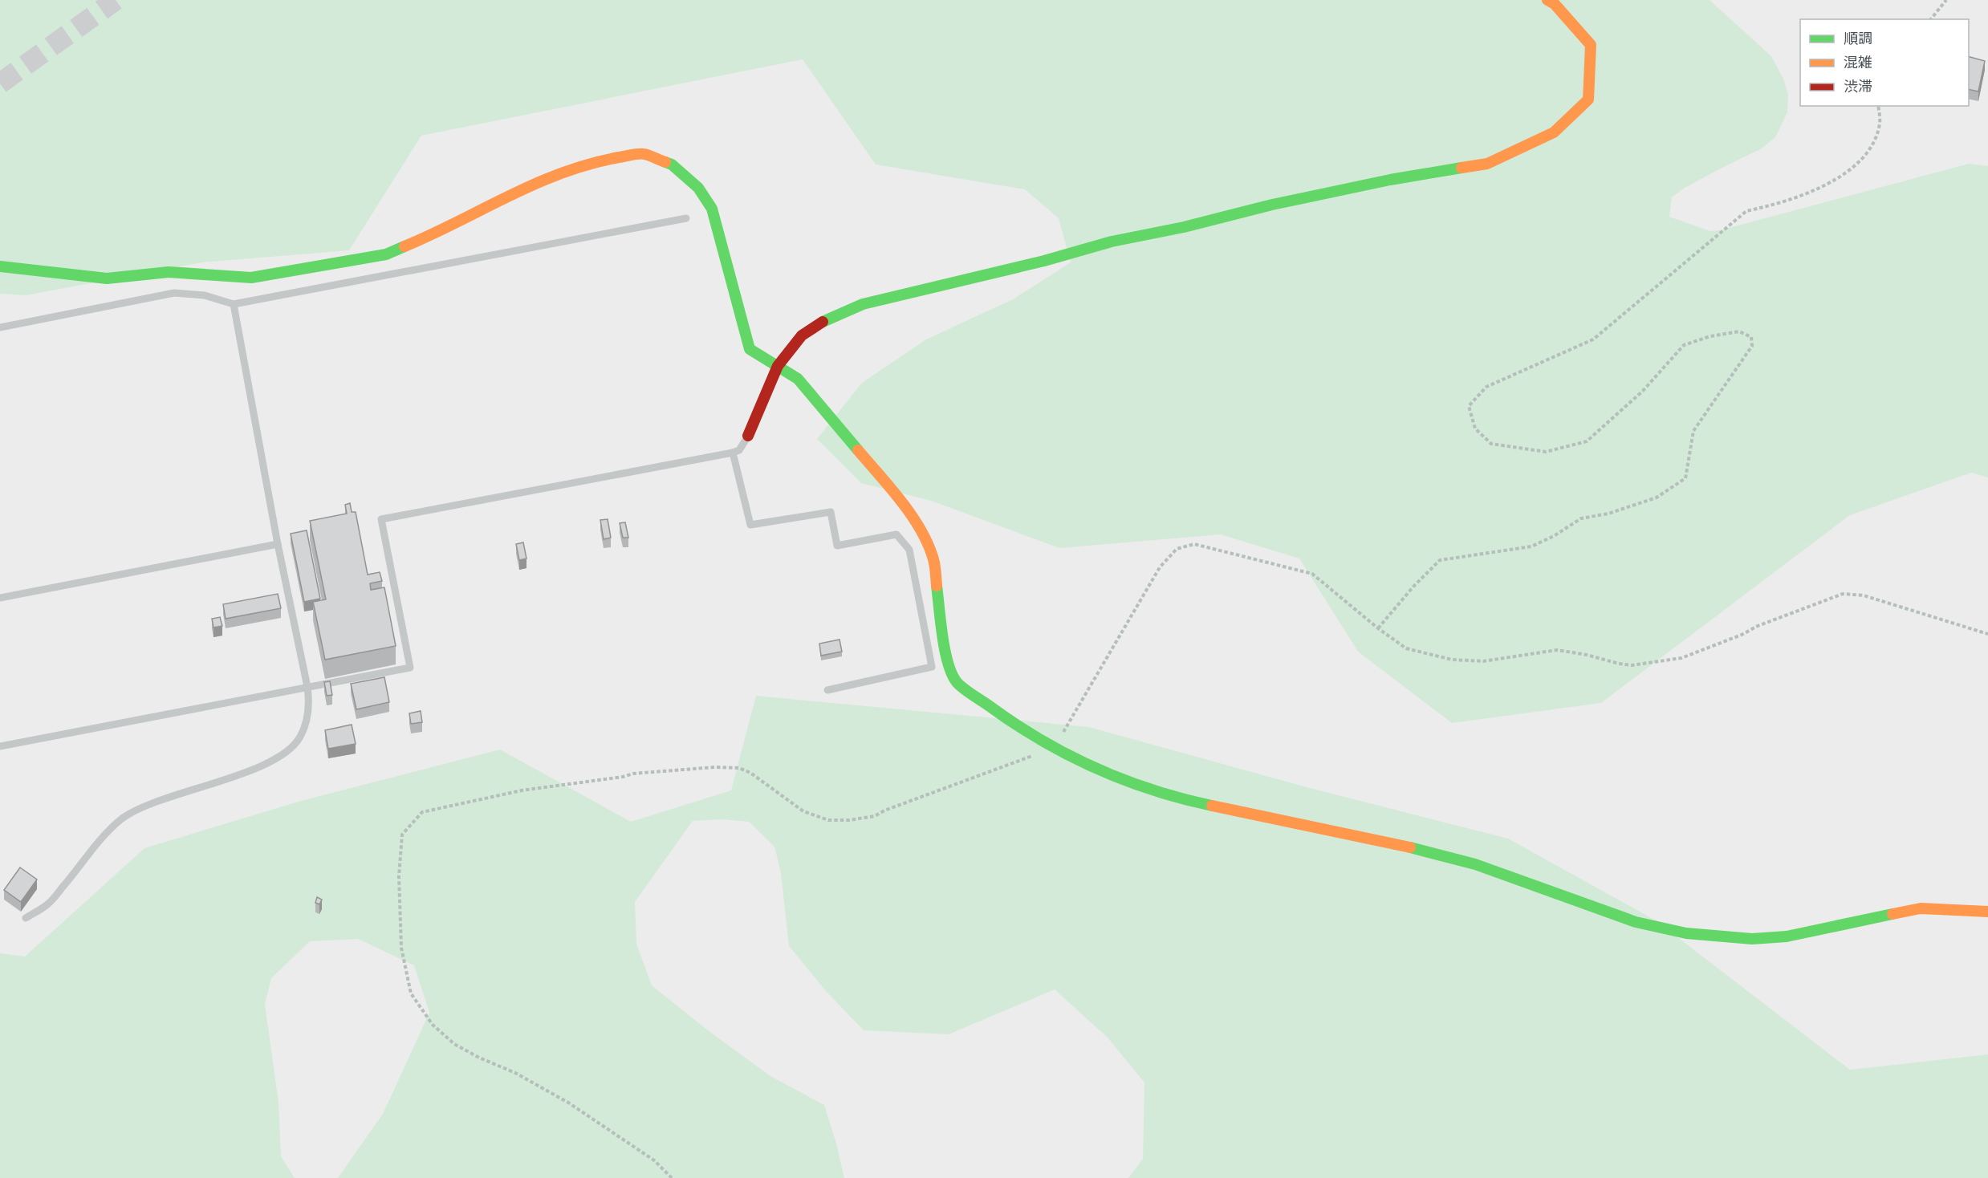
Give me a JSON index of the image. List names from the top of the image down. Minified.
{"legend":["順調","混雑","渋滞"]}
